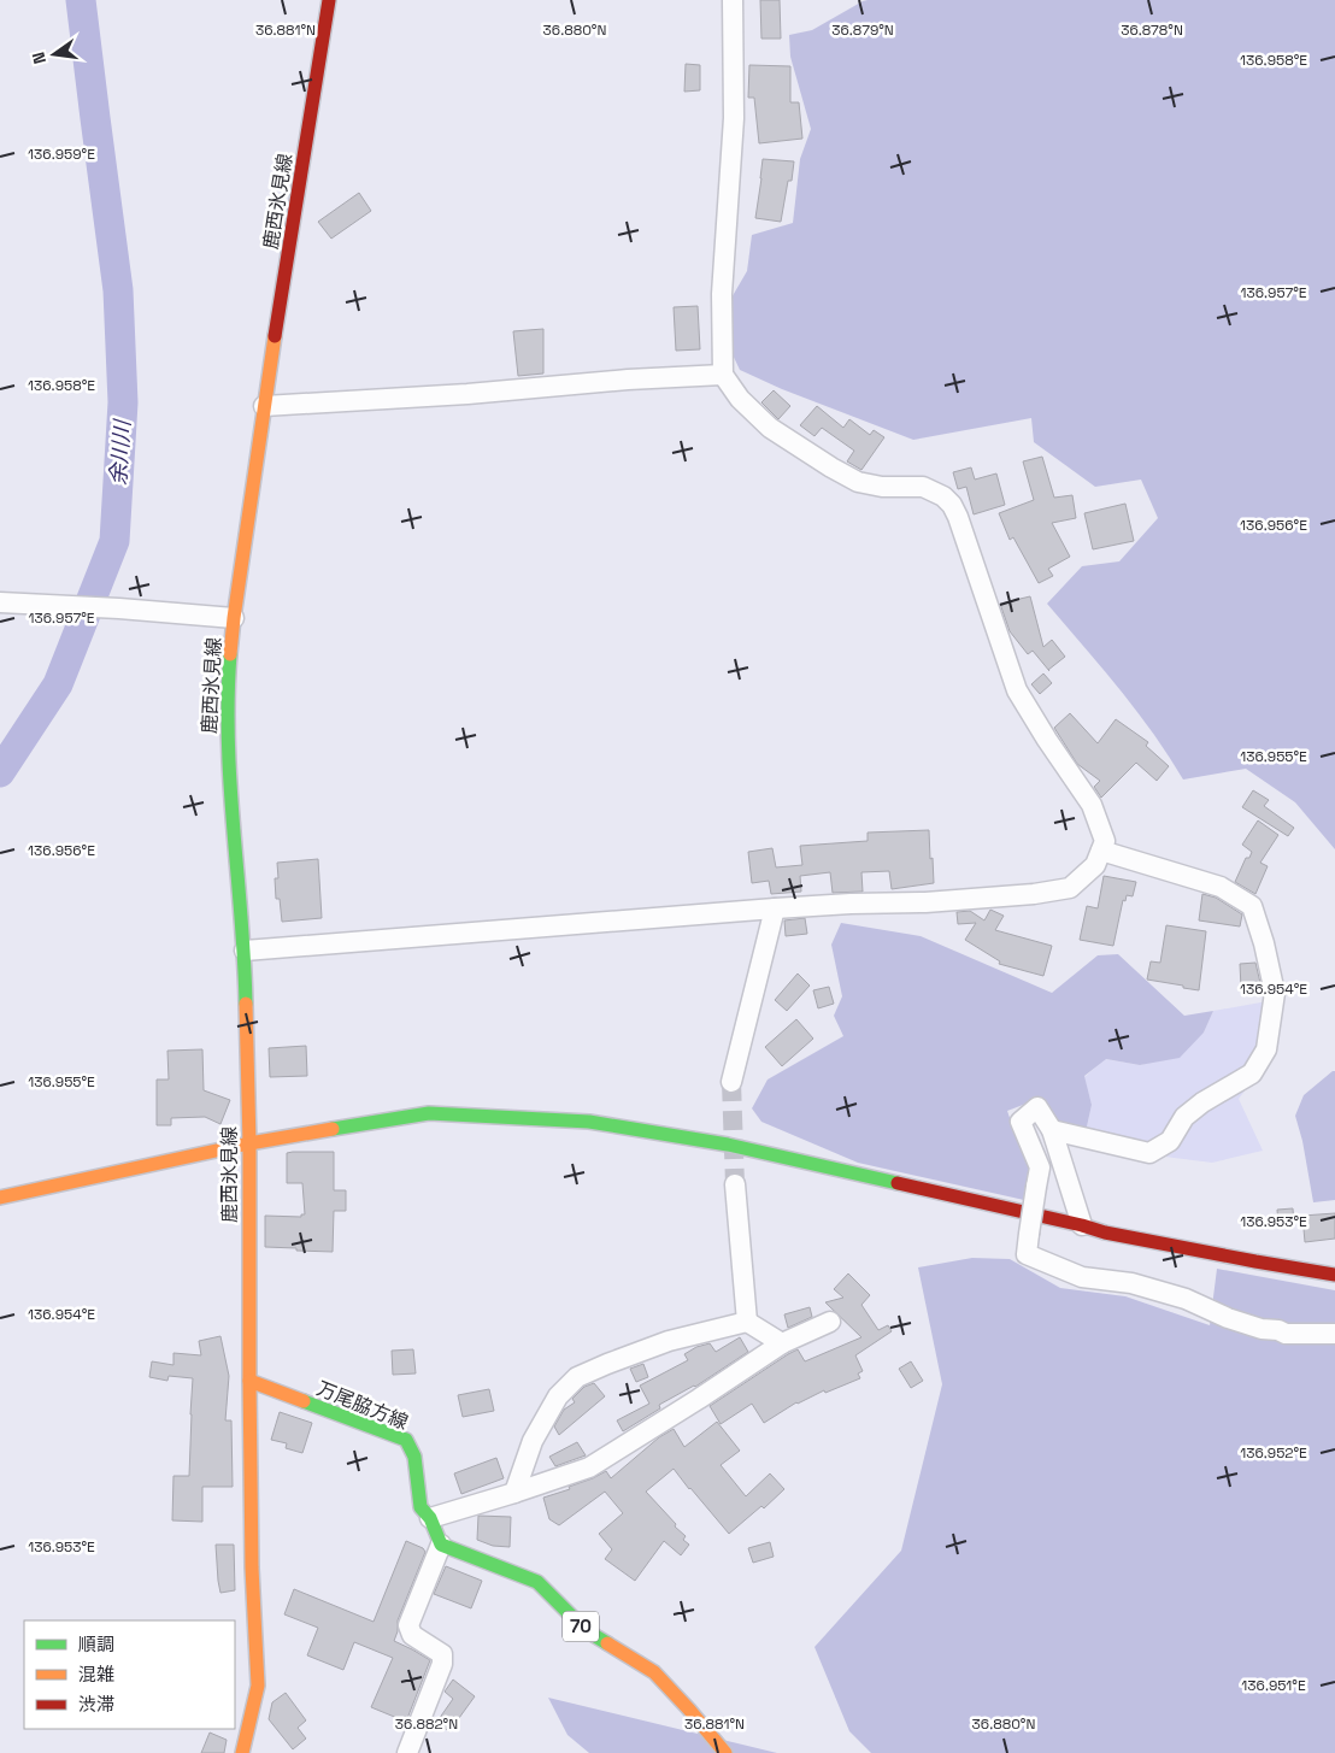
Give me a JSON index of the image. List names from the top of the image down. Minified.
{"streets":{"main road":["鹿西氷見線","万尾脇方線","70"]},"crossings":[["鹿西氷見線","万尾脇方線"],["万尾脇方線","70"]],"water":["余川川"],"legend":["順調","混雑","渋滞"],"north":"left","coordinates":["36.881°N","36.880°N","36.879°N","36.878°N","136.958°E","136.959°E","136.957°E","136.956°E","136.955°E","136.954°E","136.953°E","136.952°E","136.951°E","36.882°N"]}
